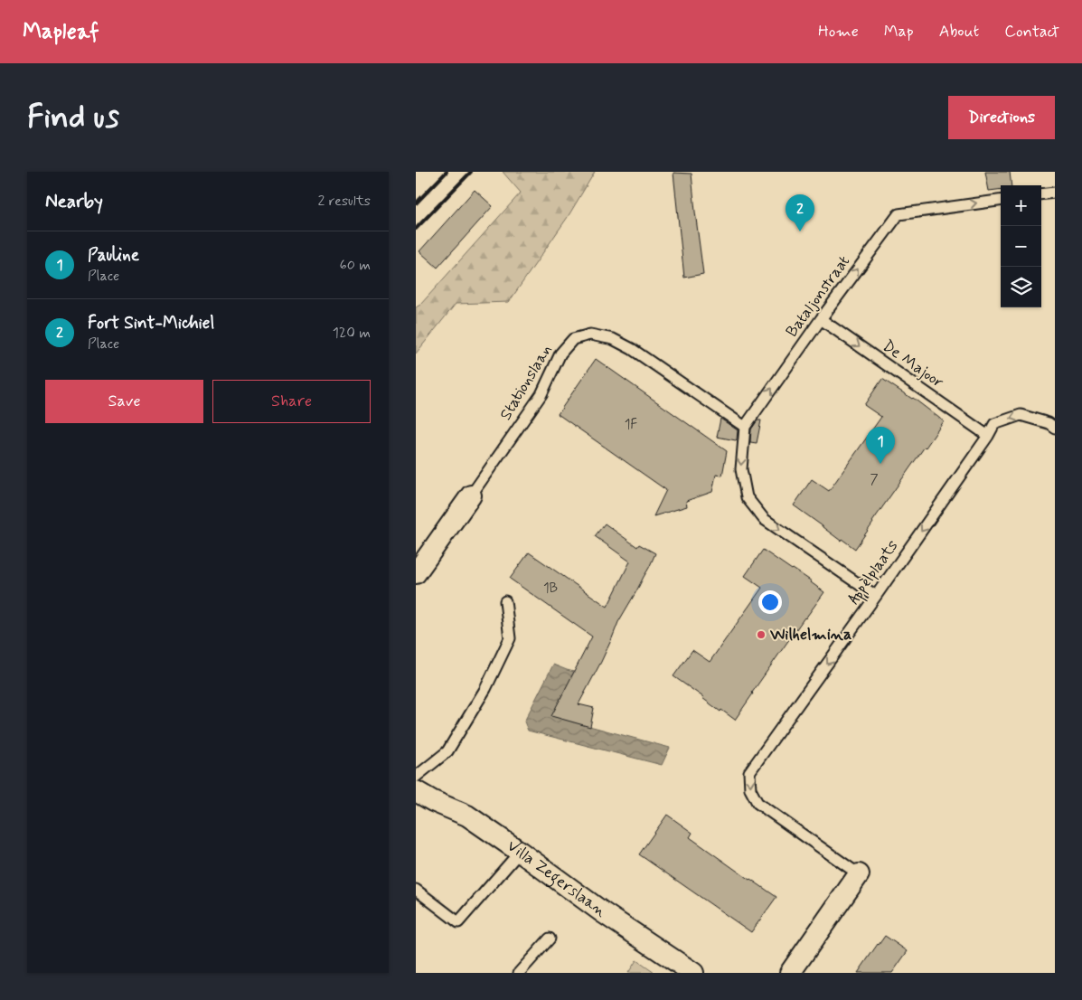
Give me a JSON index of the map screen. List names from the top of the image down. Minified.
{"streets":{"street":["Villa Zegerslaan"],"lane":["Bataljonstraat","De Majoor","Stationslaan","Appèlplaats"]},"crossings":[["Bataljonstraat","De Majoor"],["Bataljonstraat","Stationslaan"],["De Majoor","Appèlplaats"]],"one_way":["Bataljonstraat","De Majoor"],"places":["Wilhelmina"],"house_numbers":["1F","7","1B"],"page":{"header":"Mapleaf","nav":["Home","Map","About","Contact"],"buttons":["Directions",["Save","Share"]],"title":"Find us","heading":["Nearby","2 results"],"map_buttons":["+","−"],"pins":["2","1"],"list":[{"mark":"1","name":"Pauline","note":"Place","value":"60 m"},{"mark":"2","name":"Fort Sint-Michiel","note":"Place","value":"120 m"}]}}
